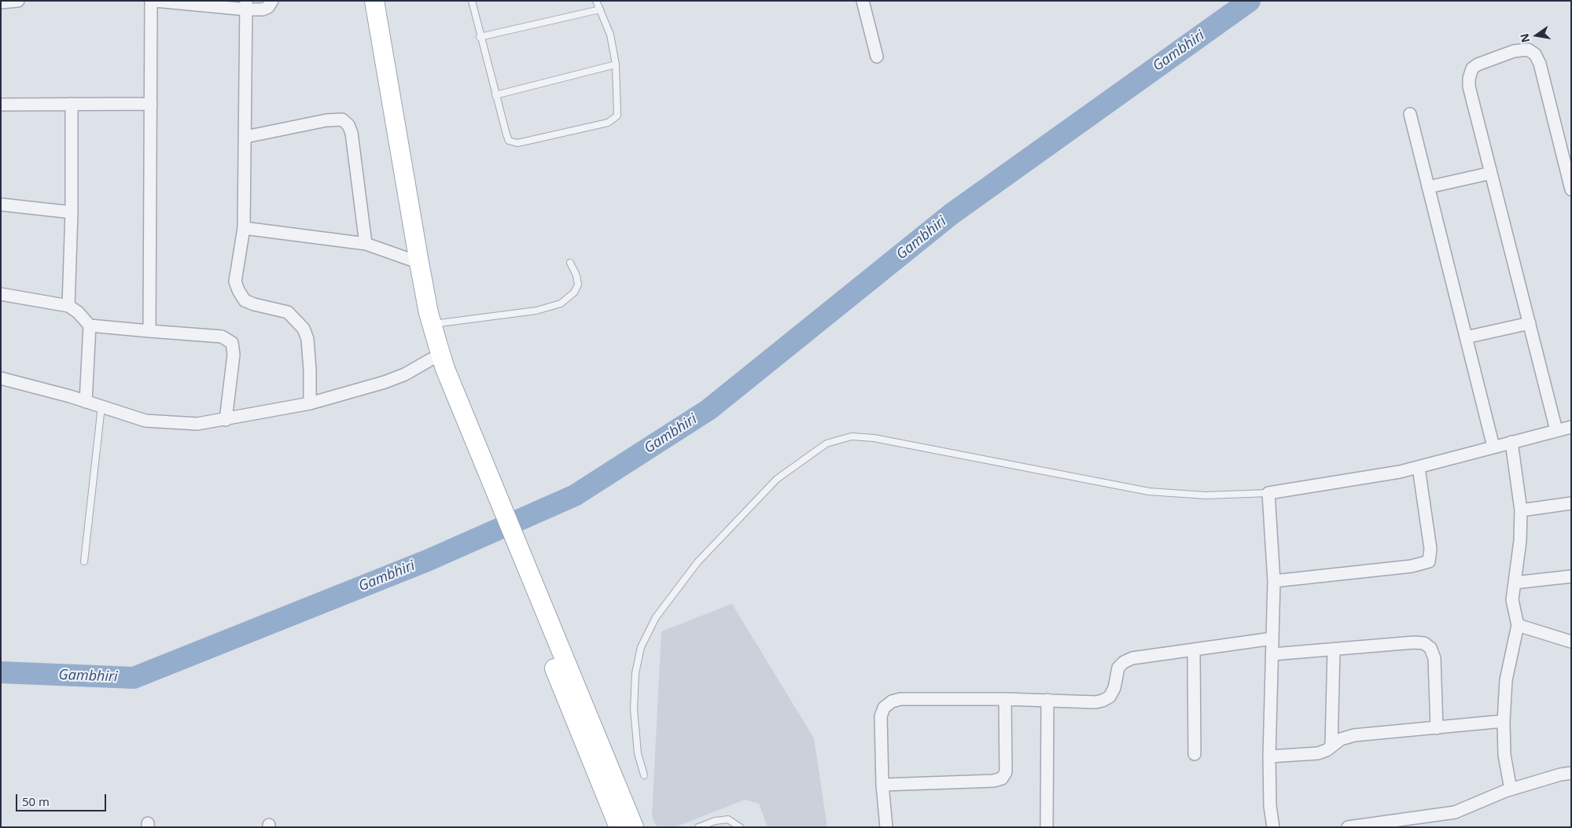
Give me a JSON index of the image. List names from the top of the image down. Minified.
{"water":["Gambhiri"],"scale_bar":"50 m","north":"left"}
